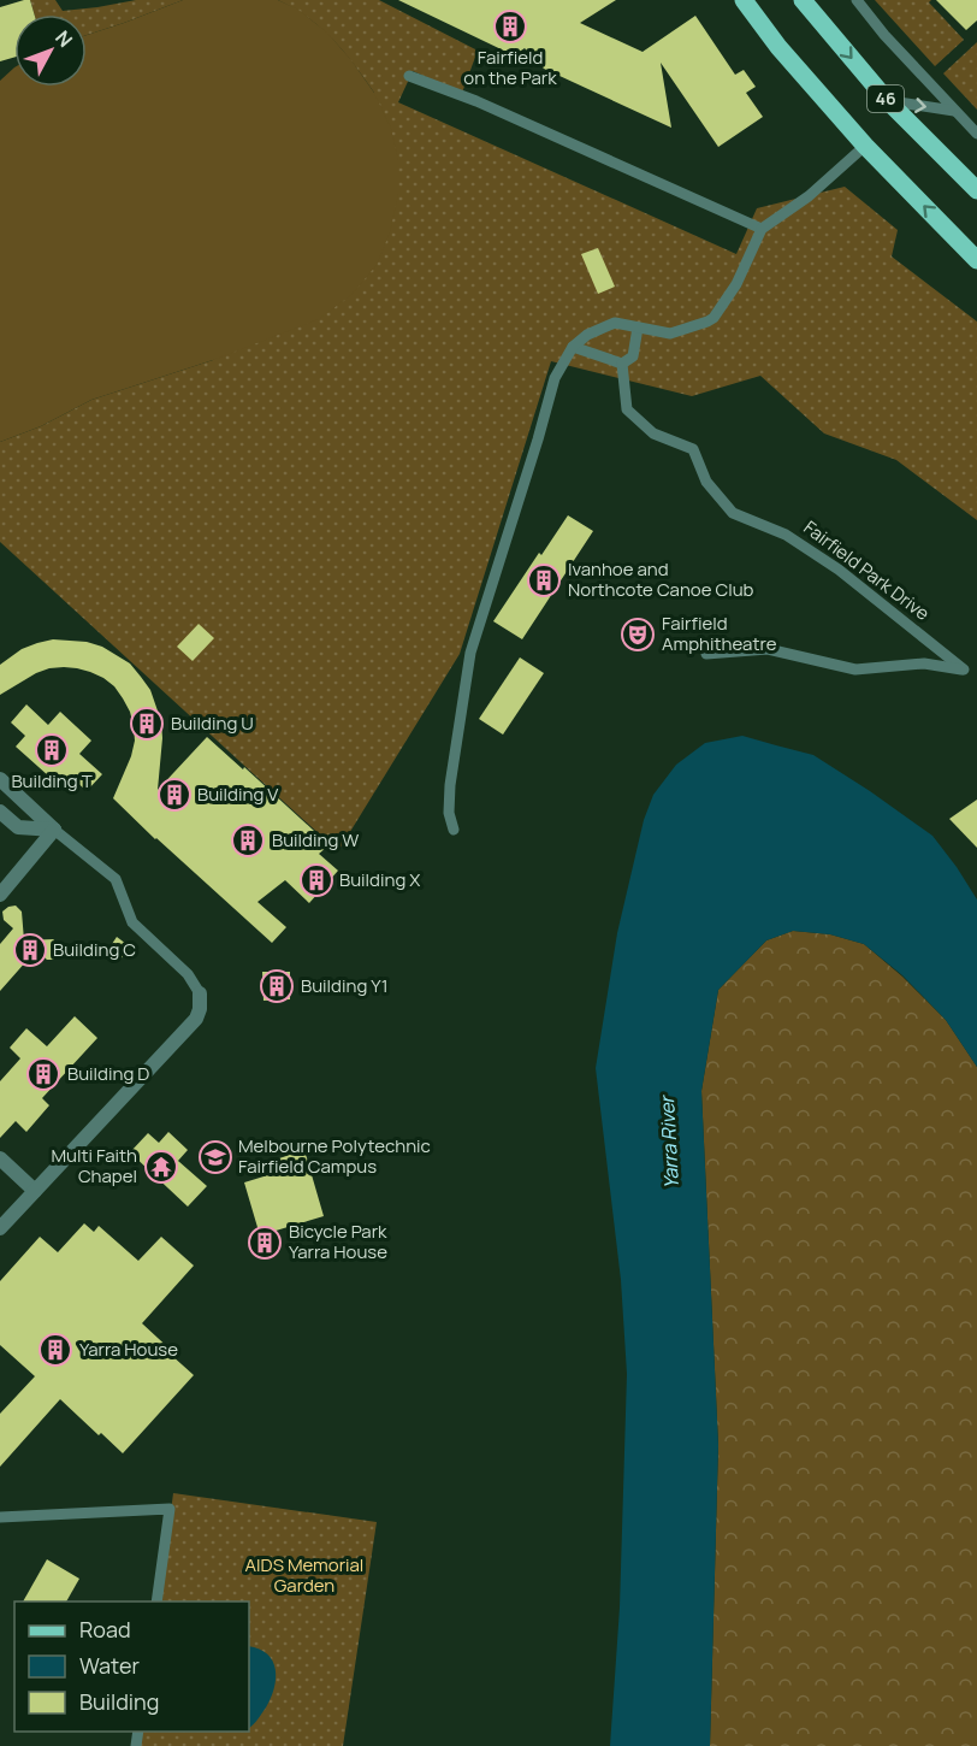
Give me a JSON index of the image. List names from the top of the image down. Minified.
{"streets":{"main road":["46"],"lane":["Fairfield Park Drive"]},"water":["Yarra River"],"parks":["AIDS Memorial Garden"],"places":{"building":["Fairfield on the Park","Ivanhoe and Northcote Canoe Club","Building U","Building T","Building V","Building W","Building X","Building C","Building Y1","Building D","Bicycle Park Yarra House","Yarra House"],"theatre":["Fairfield Amphitheatre"],"school or university":["Melbourne Polytechnic Fairfield Campus"],"temple":["Multi Faith Chapel"]},"legend":["Road","Water","Building"],"north":"top right"}
